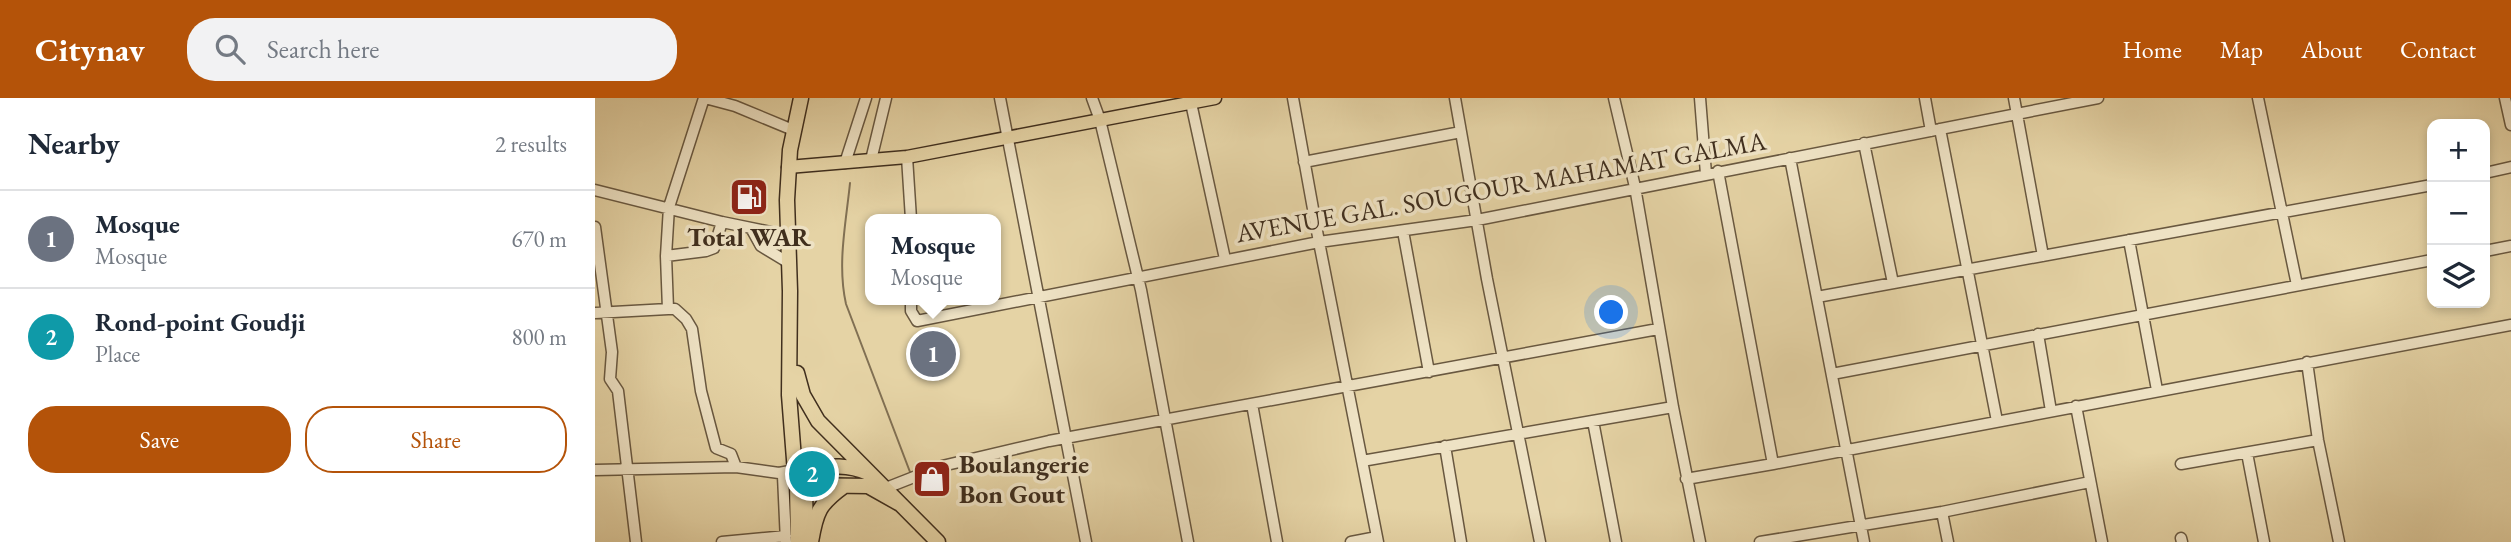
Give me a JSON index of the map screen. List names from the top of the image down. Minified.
{"streets":{"street":["AVENUE GAL. SOUGOUR MAHAMAT GALMA"]},"places":{"fuel station":["Total WAR"],"shop":["Boulangerie Bon Gout"]},"page":{"header":"Citynav","search":"Search here","nav":["Home","Map","About","Contact"],"heading":["Nearby","2 results"],"map_buttons":["+","−"],"list":[{"mark":"1","name":"Mosque","note":"Mosque","value":"670 m"},{"mark":"2","name":"Rond-point Goudji","note":"Place","value":"800 m"}],"popup":["Mosque","Mosque"],"pins":["1","2"],"buttons":["Save","Share"]}}
